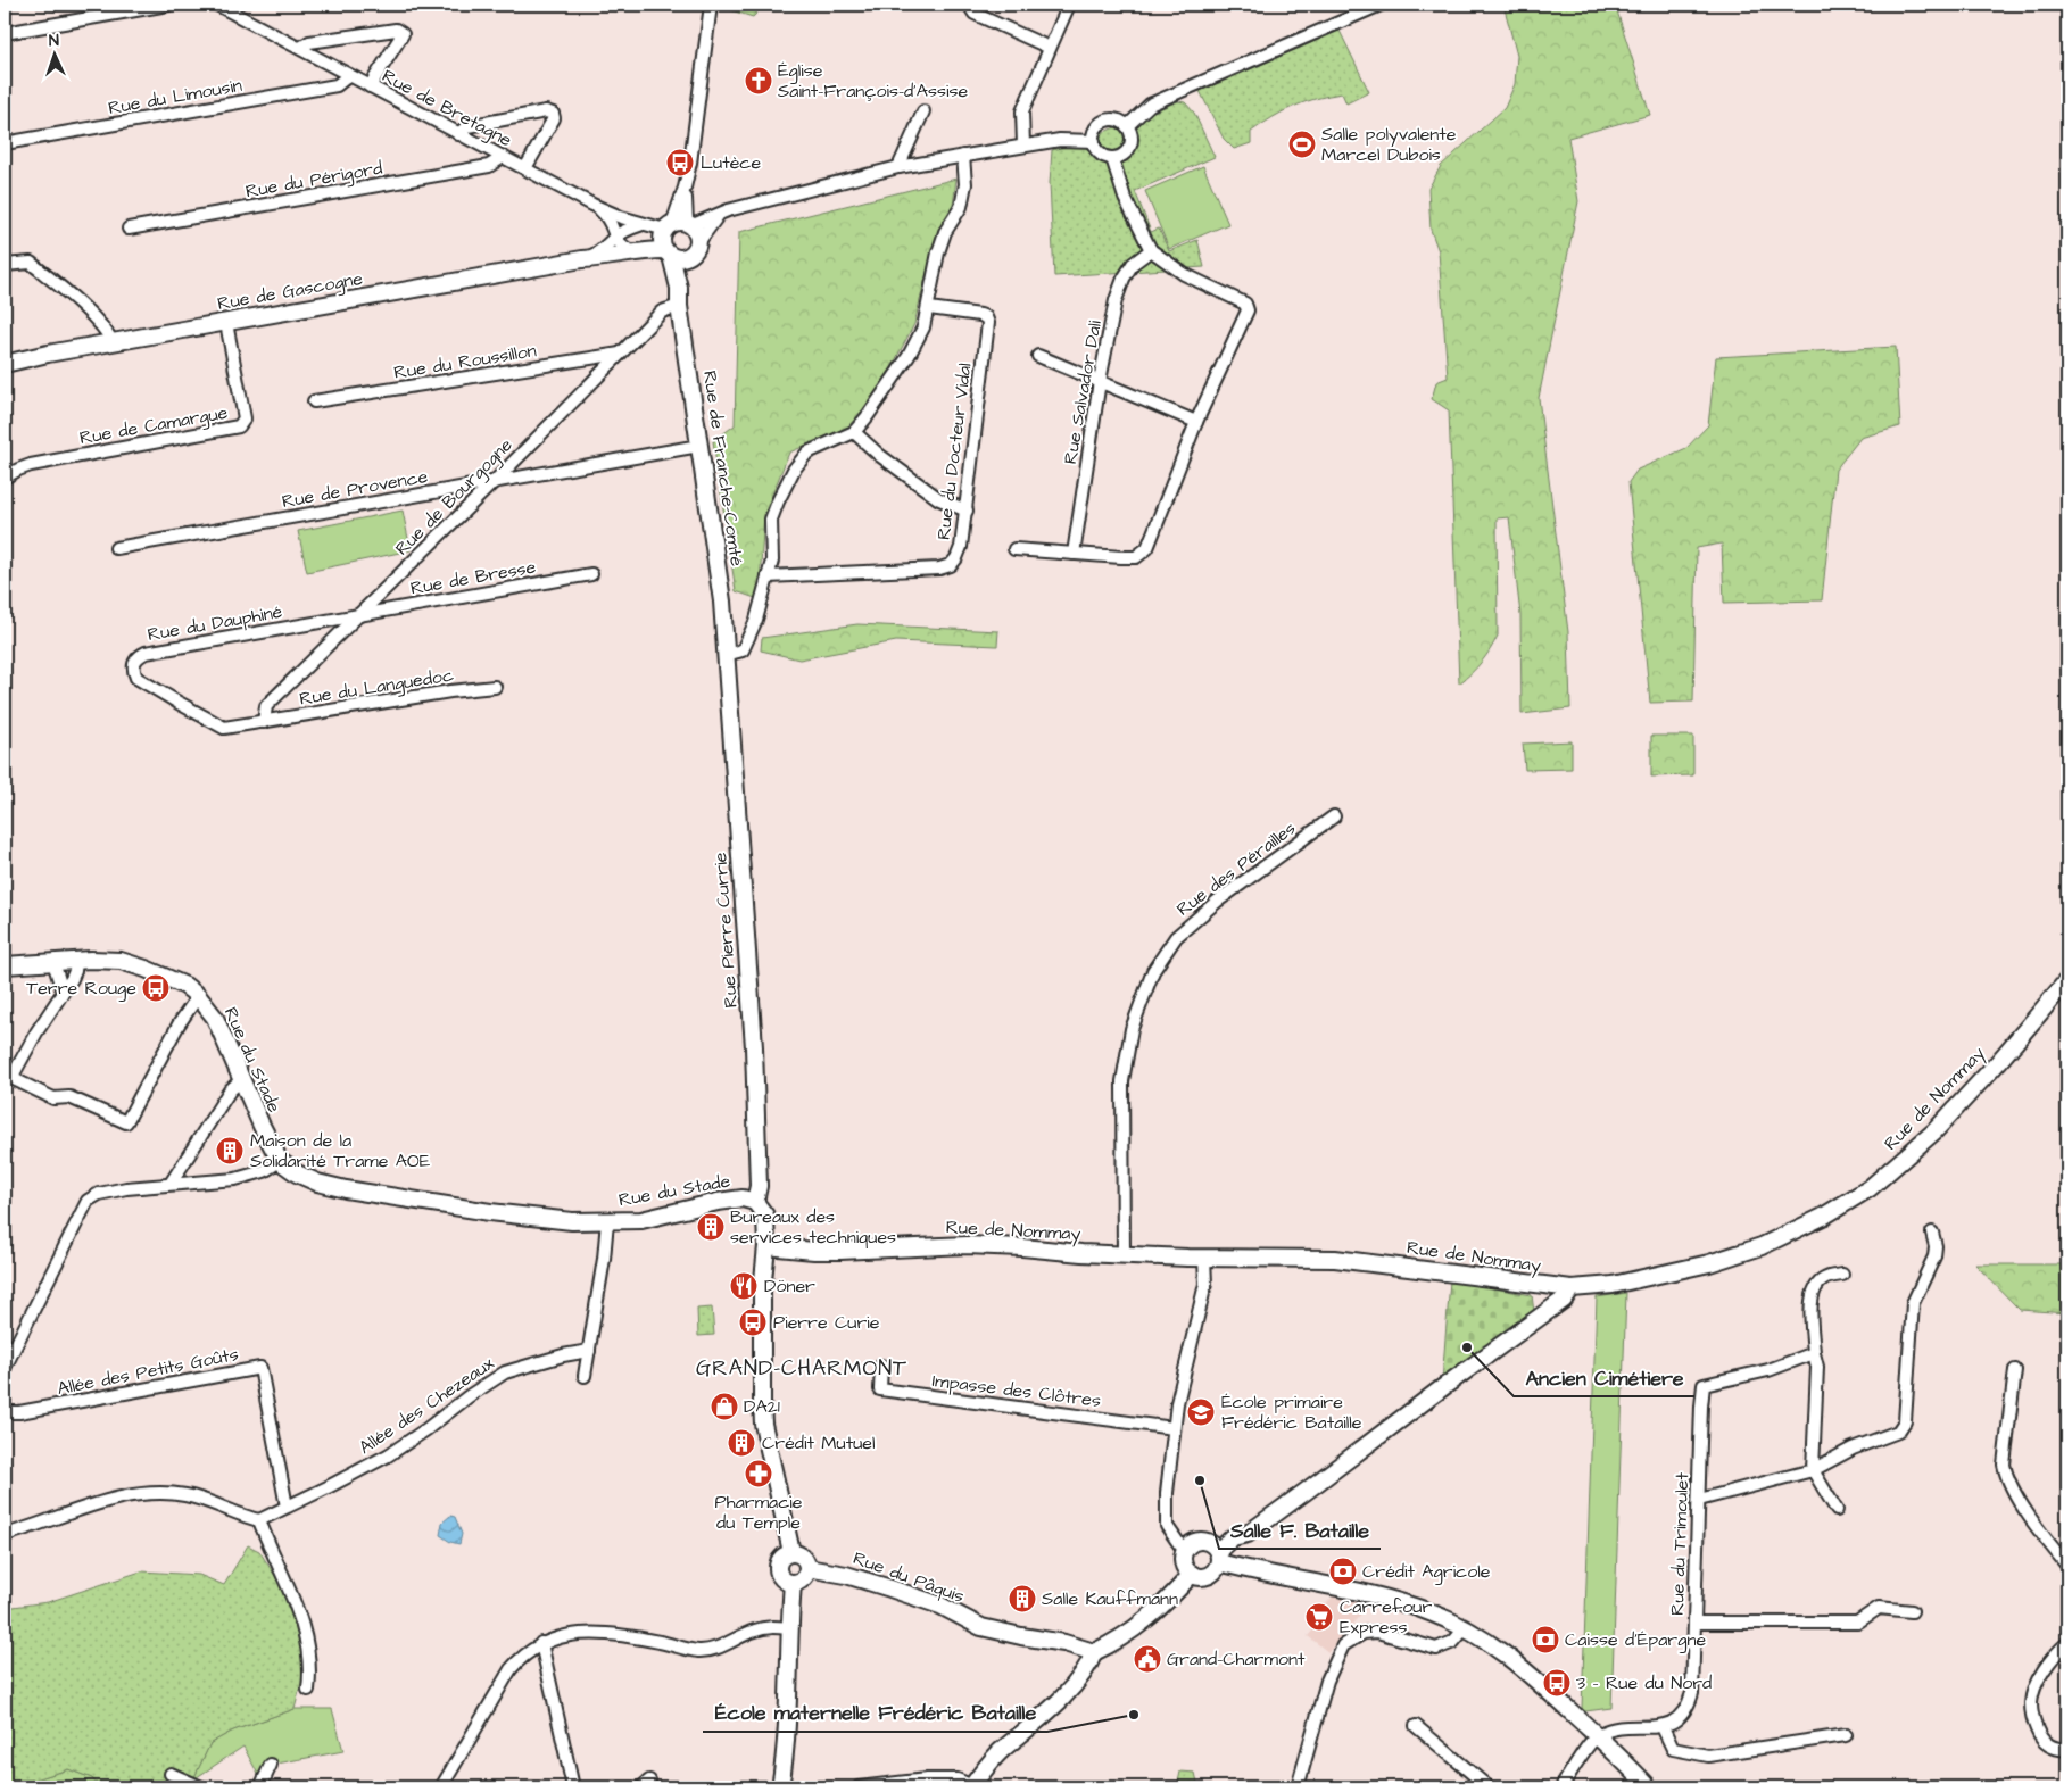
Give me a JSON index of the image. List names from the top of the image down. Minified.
{"streets":{"street":["Rue du Limousin","Rue de Bretagne","Rue du Périgord","Rue de Gascogne","Rue du Roussillon","Rue Salvador Dali","Rue de Camargue","Rue du Docteur Vidal","Rue de Franche-Comté","Rue de Provence","Rue de Bourgogne","Rue de Bresse","Rue du Dauphiné","Rue du Languedoc","Rue des Pérailles","Rue Pierre Currie","Rue du Stade","Rue de Nommay","Allée des Petits Goûts","Impasse des Clôtres","Allée des Chezeaux","Rue du Trimoulet","Rue du Pâquis"]},"crossings":[["Rue du Limousin","Rue de Bretagne"],["Rue de Bretagne","Rue du Périgord"],["Rue de Bretagne","Rue de Gascogne"],["Rue de Bretagne","Rue de Franche-Comté"],["Rue de Gascogne","Rue de Camargue"],["Rue de Gascogne","Rue de Franche-Comté"],["Rue du Roussillon","Rue de Bourgogne"],["Rue de Franche-Comté","Rue de Provence"],["Rue de Franche-Comté","Rue de Bourgogne"],["Rue de Franche-Comté","Rue Pierre Currie"],["Rue de Provence","Rue de Bourgogne"],["Rue de Bourgogne","Rue de Bresse"],["Rue de Bourgogne","Rue du Dauphiné"],["Rue de Bourgogne","Rue du Languedoc"],["Rue de Bresse","Rue du Dauphiné"],["Rue du Dauphiné","Rue du Languedoc"],["Rue des Pérailles","Rue de Nommay"],["Rue Pierre Currie","Rue du Stade"],["Allée des Petits Goûts","Allée des Chezeaux"]],"districts":["GRAND-CHARMONT"],"places":{"church":["Église Saint-François-d'Assise"],"sports":["Salle polyvalente Marcel Dubois"],"bus stop":["Lutèce","Terre Rouge","Pierre Curie","3 - Rue du Nord"],"building":["Maison de la Solidarité Trame AOE","Bureaux des services techniques","Crédit Mutuel","Salle Kauffmann"],"restaurant":["Döner"],"other":["Ancien Cimétiere","Salle F. Bataille","École maternelle Frédéric Bataille"],"shop":["DA21"],"school or university":["École primaire Frédéric Bataille"],"pharmacy":["Pharmacie du Temple"],"bank":["Crédit Agricole","Caisse d'Épargne"],"supermarket":["Carrefour Express"],"public building":["Grand-Charmont"]},"north":"top"}
